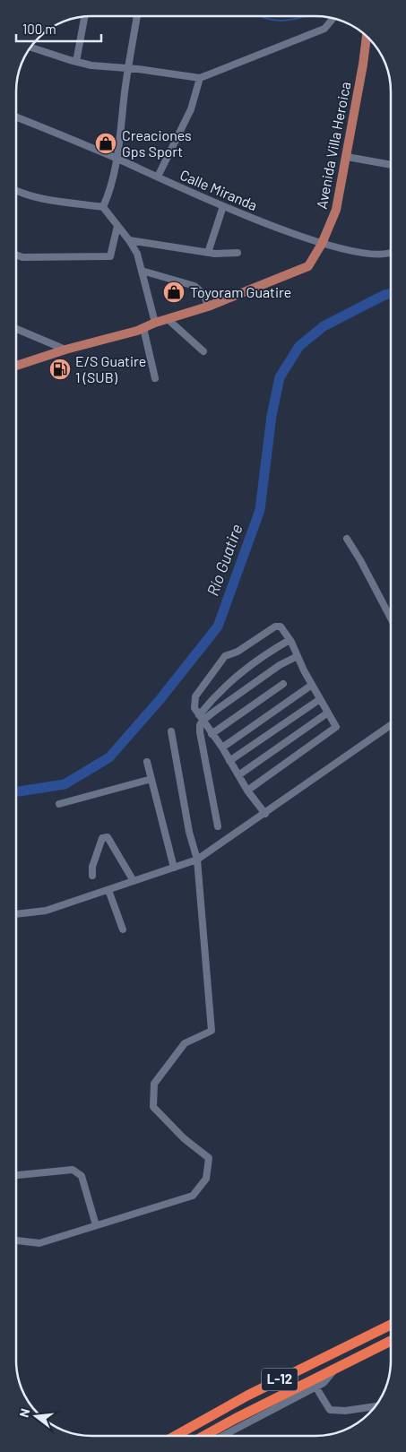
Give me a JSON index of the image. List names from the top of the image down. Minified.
{"streets":{"highway":["L-12"],"main road":["Avenida Villa Heroica"],"street":["Calle Miranda"]},"crossings":[["Avenida Villa Heroica","Calle Miranda"]],"water":["Río Guatire"],"places":{"shop":["Creaciones Gps Sport","Toyoram Guatire"],"fuel station":["E/S Guatire 1 (SUB)"]},"scale_bar":"100 m","north":"left"}
